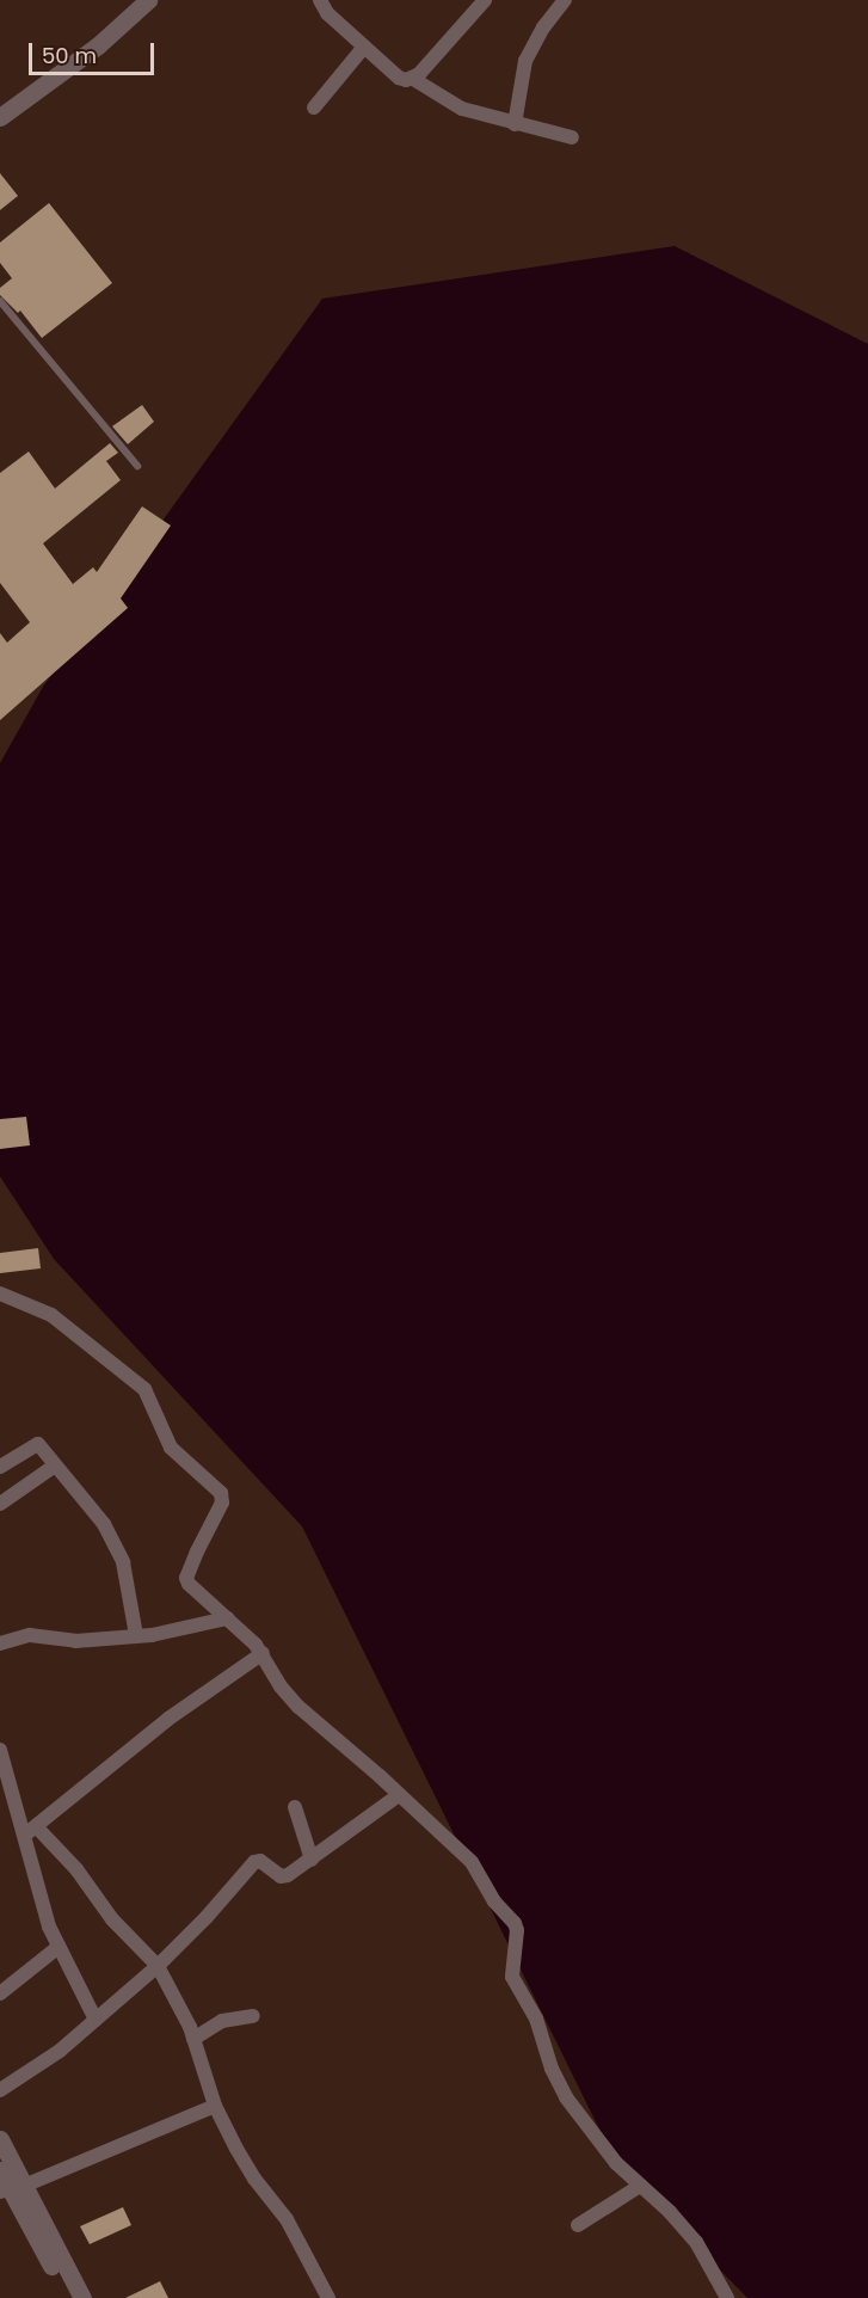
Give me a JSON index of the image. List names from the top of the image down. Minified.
{"scale_bar":"50 m"}
